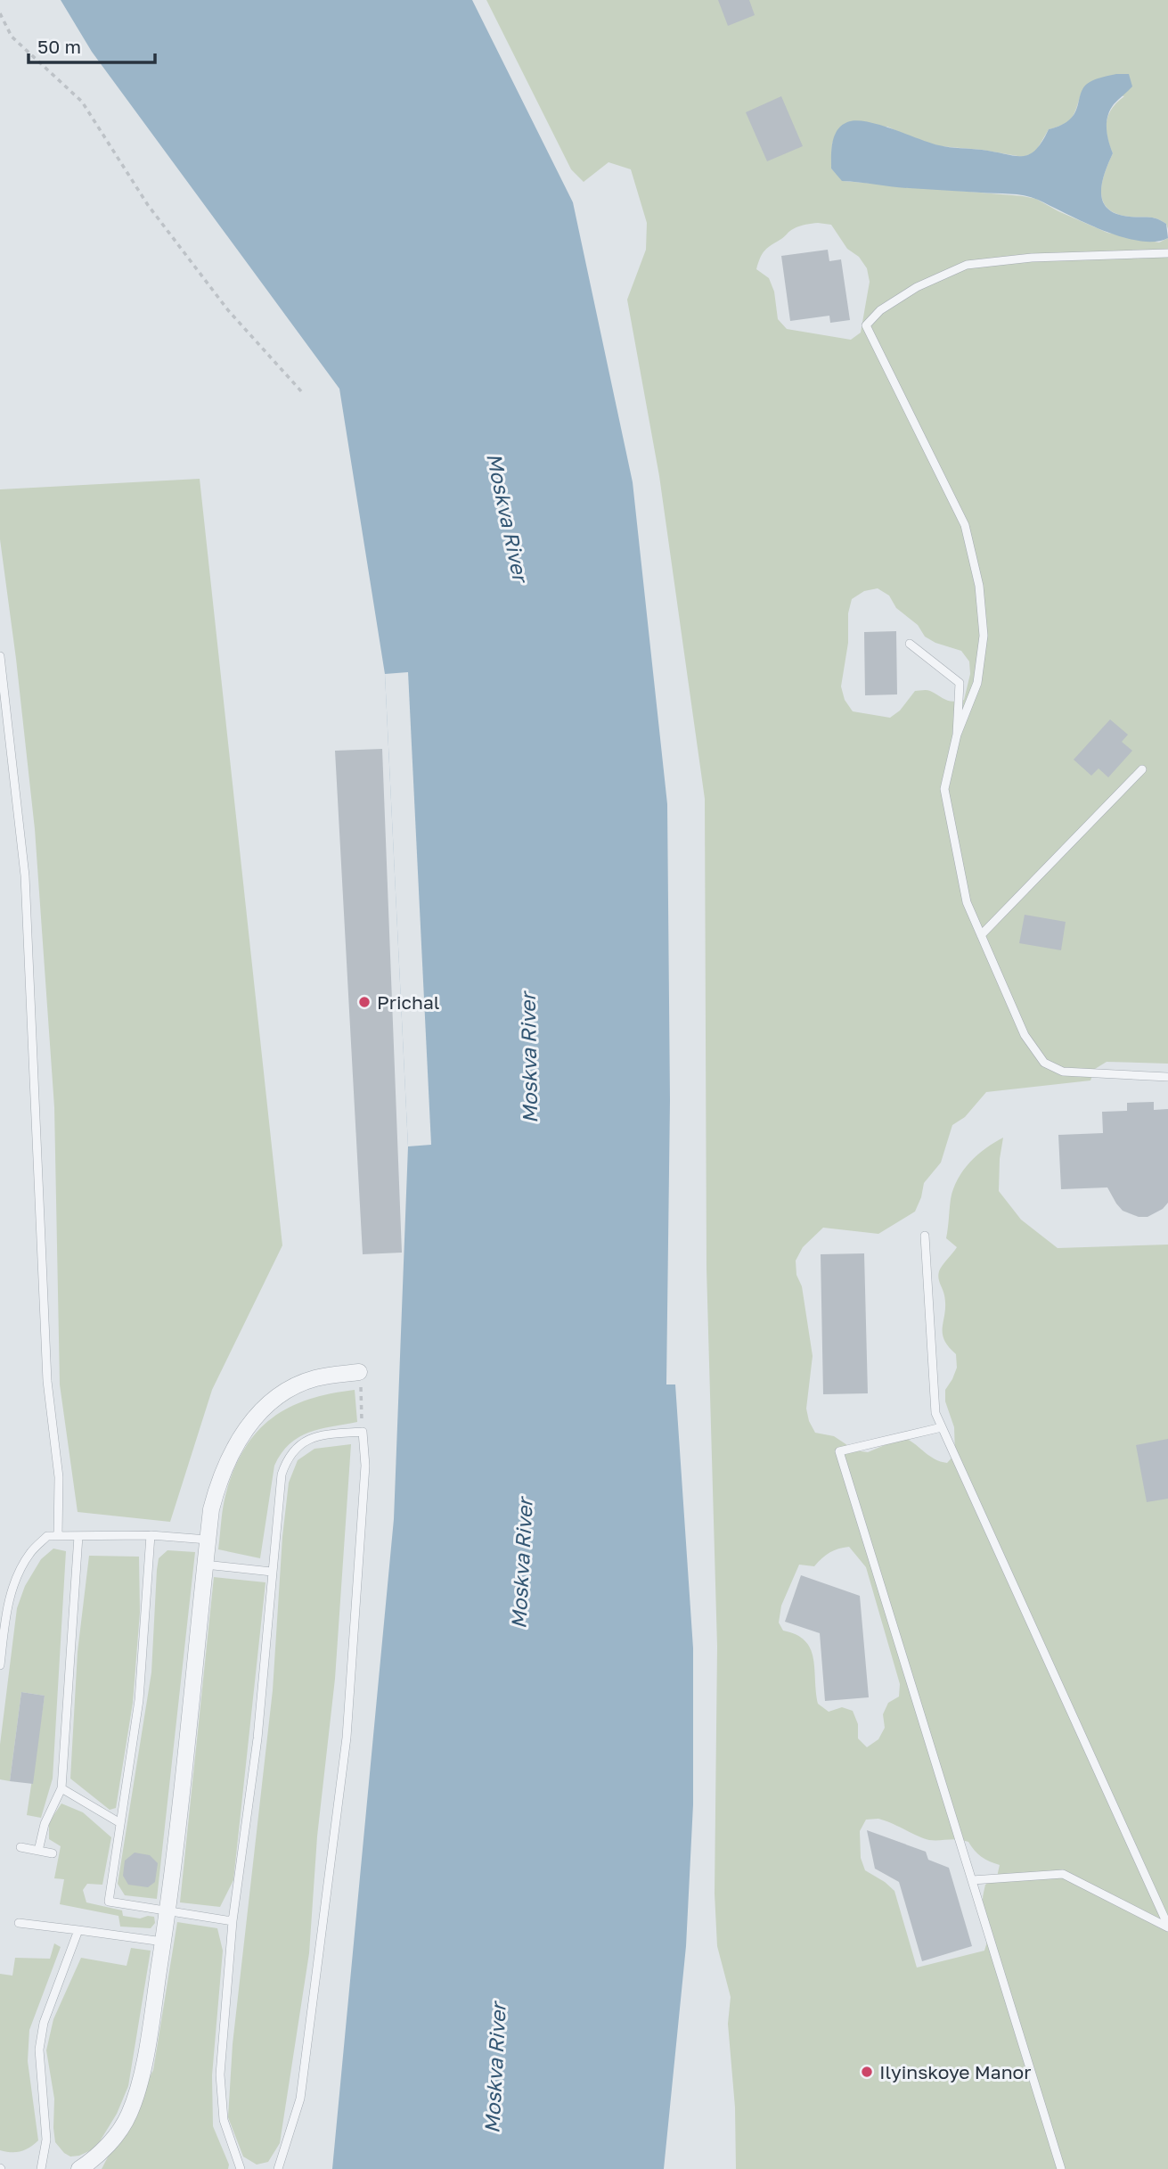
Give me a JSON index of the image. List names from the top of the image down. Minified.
{"water":["Moskva River"],"places":["Prichal","Ilyinskoye Manor"],"scale_bar":"50 m"}
